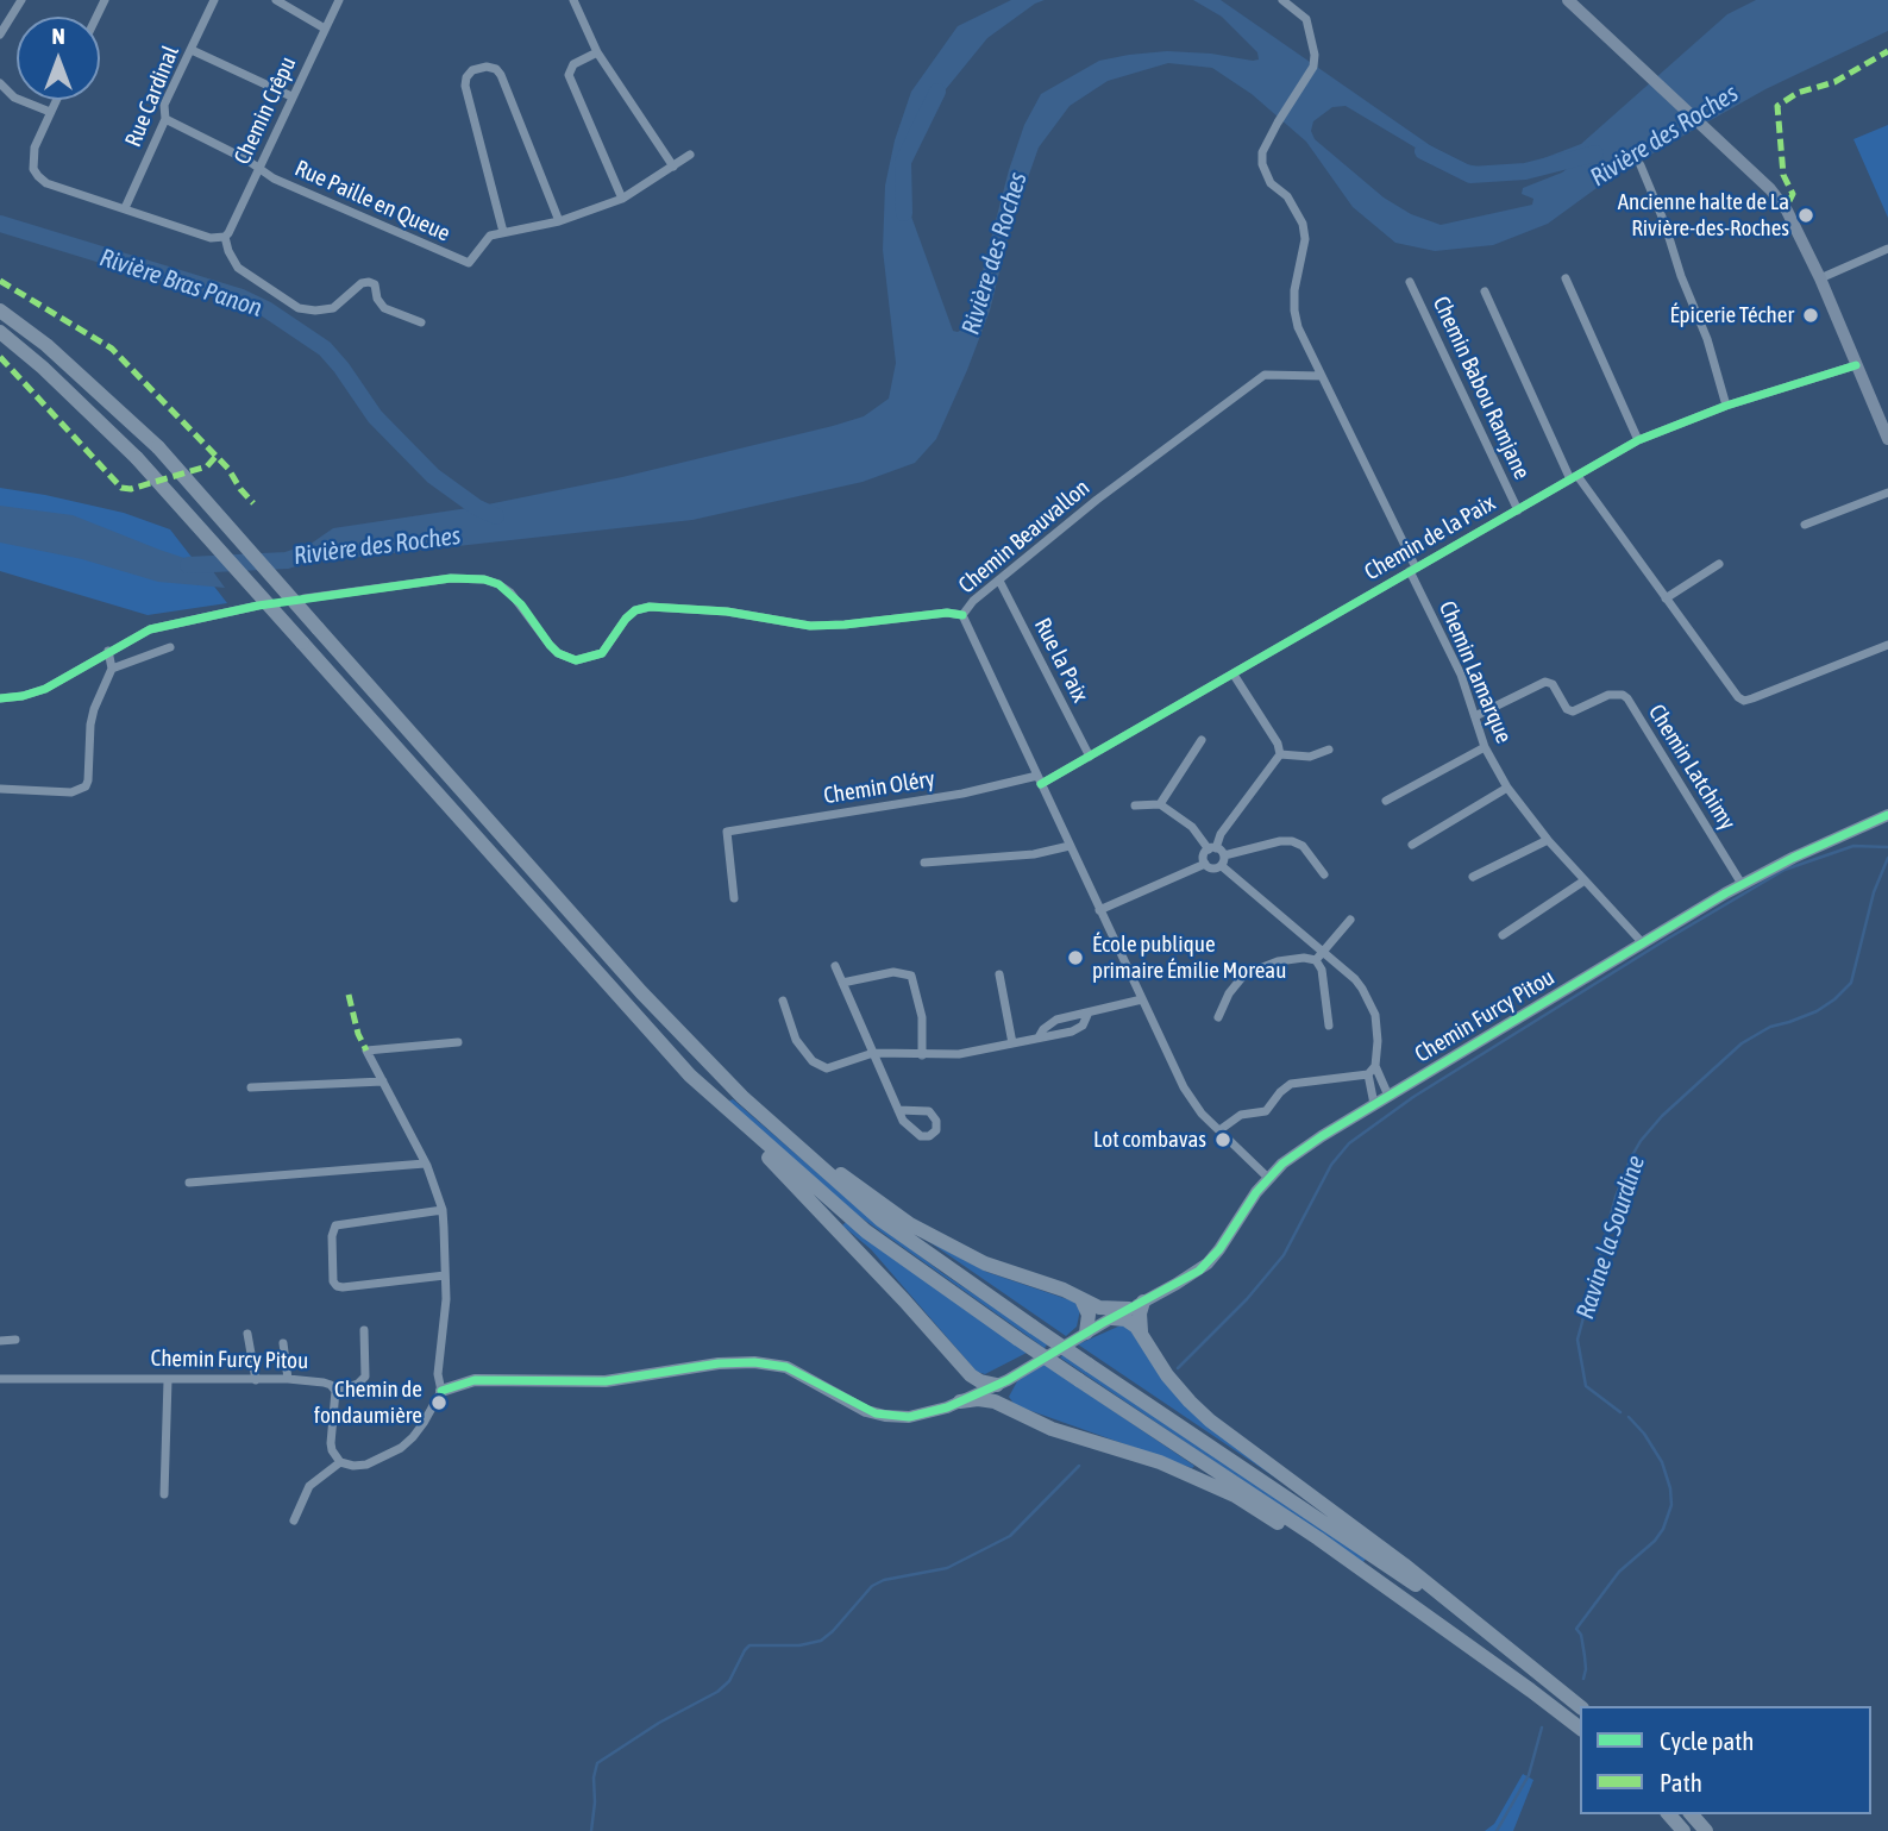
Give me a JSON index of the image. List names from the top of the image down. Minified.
{"streets":{"street":["Rue Cardinal","Chemin Crêpu","Rue Paille en Queue","Chemin Babou Ramjane","Chemin Beauvallon","Chemin de la Paix","Rue la Paix","Chemin Lamarque","Chemin Latchimy","Chemin Oléry","Chemin Furcy Pitou"]},"crossings":[["Chemin Crêpu","Rue Paille en Queue"],["Chemin Babou Ramjane","Chemin de la Paix"],["Chemin Beauvallon","Chemin de la Paix"],["Chemin Beauvallon","Rue la Paix"],["Chemin Beauvallon","Chemin Oléry"],["Chemin Beauvallon","Chemin Furcy Pitou"],["Chemin de la Paix","Rue la Paix"],["Chemin de la Paix","Chemin Lamarque"],["Chemin de la Paix","Chemin Oléry"],["Chemin Lamarque","Chemin Latchimy"],["Chemin Lamarque","Chemin Furcy Pitou"],["Chemin Latchimy","Chemin Furcy Pitou"]],"water":["Rivière des Roches","Rivière Bras Panon","Ravine la Sourdine"],"places":["Ancienne halte de La Rivière-des-Roches","Épicerie Técher","École publique primaire Émilie Moreau","Lot combavas","Chemin de fondaumière"],"legend":["Cycle path","Path"],"north":"top"}
